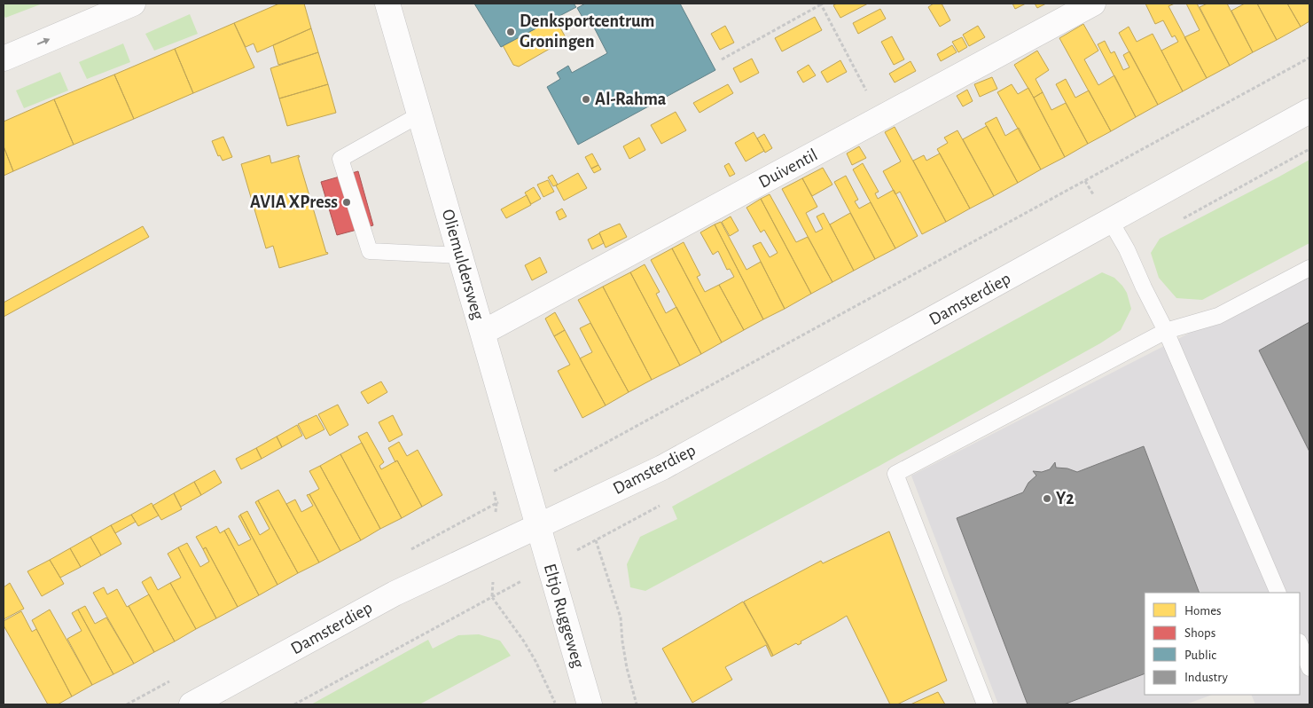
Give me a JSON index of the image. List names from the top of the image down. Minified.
{"streets":{"street":["Duiventil","Oliemuldersweg","Damsterdiep","Eltjo Ruggeweg"]},"crossings":[["Duiventil","Oliemuldersweg"],["Oliemuldersweg","Damsterdiep"],["Oliemuldersweg","Eltjo Ruggeweg"],["Damsterdiep","Eltjo Ruggeweg"]],"places":["Denksportcentrum Groningen","Al-Rahma","AVIA XPress","Y2"],"legend":["Homes","Shops","Public","Industry"]}
